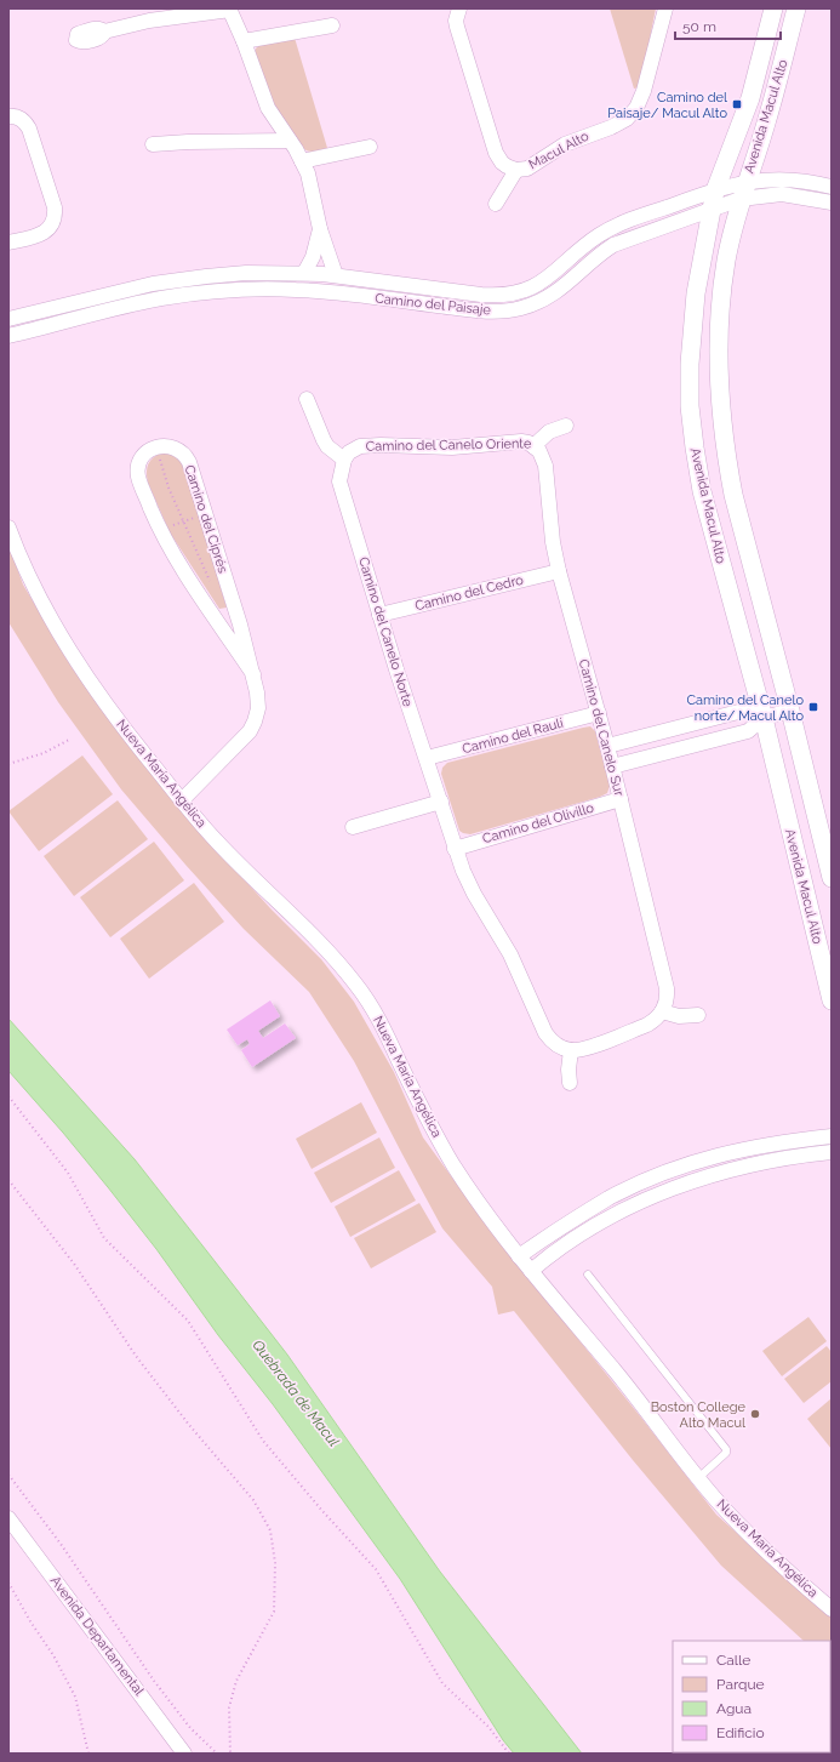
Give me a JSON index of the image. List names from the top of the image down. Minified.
{"streets":{"street":["Avenida Macul Alto","Macul Alto","Camino del Paisaje","Camino del Canelo Oriente","Camino del Ciprés","Camino del Cedro","Camino del Canelo Norte","Camino del Canelo Sur","Camino del Raulí","Nueva María Angélica","Camino del Olivillo","Avenida Departamental"]},"crossings":[["Avenida Macul Alto","Camino del Paisaje"],["Camino del Canelo Oriente","Camino del Canelo Norte"],["Camino del Canelo Oriente","Camino del Canelo Sur"],["Camino del Ciprés","Nueva María Angélica"],["Camino del Cedro","Camino del Canelo Norte"],["Camino del Cedro","Camino del Canelo Sur"],["Camino del Canelo Norte","Camino del Raulí"],["Camino del Canelo Norte","Camino del Olivillo"],["Camino del Canelo Sur","Camino del Raulí"],["Camino del Canelo Sur","Camino del Olivillo"]],"water":["Quebrada de Macul"],"places":{"transit":["Camino del Paisaje/ Macul Alto","Camino del Canelo norte/ Macul Alto"],"other":["Boston College Alto Macul"]},"legend":["Calle","Parque","Agua","Edificio"],"scale_bar":"50 m"}
